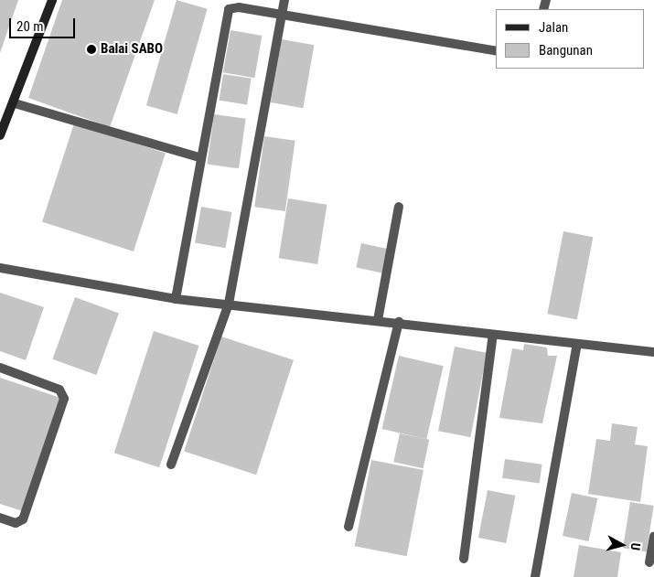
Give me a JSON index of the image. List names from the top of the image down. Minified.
{"places":["Balai SABO"],"legend":["Jalan","Bangunan"],"scale_bar":"20 m","north":"right"}
